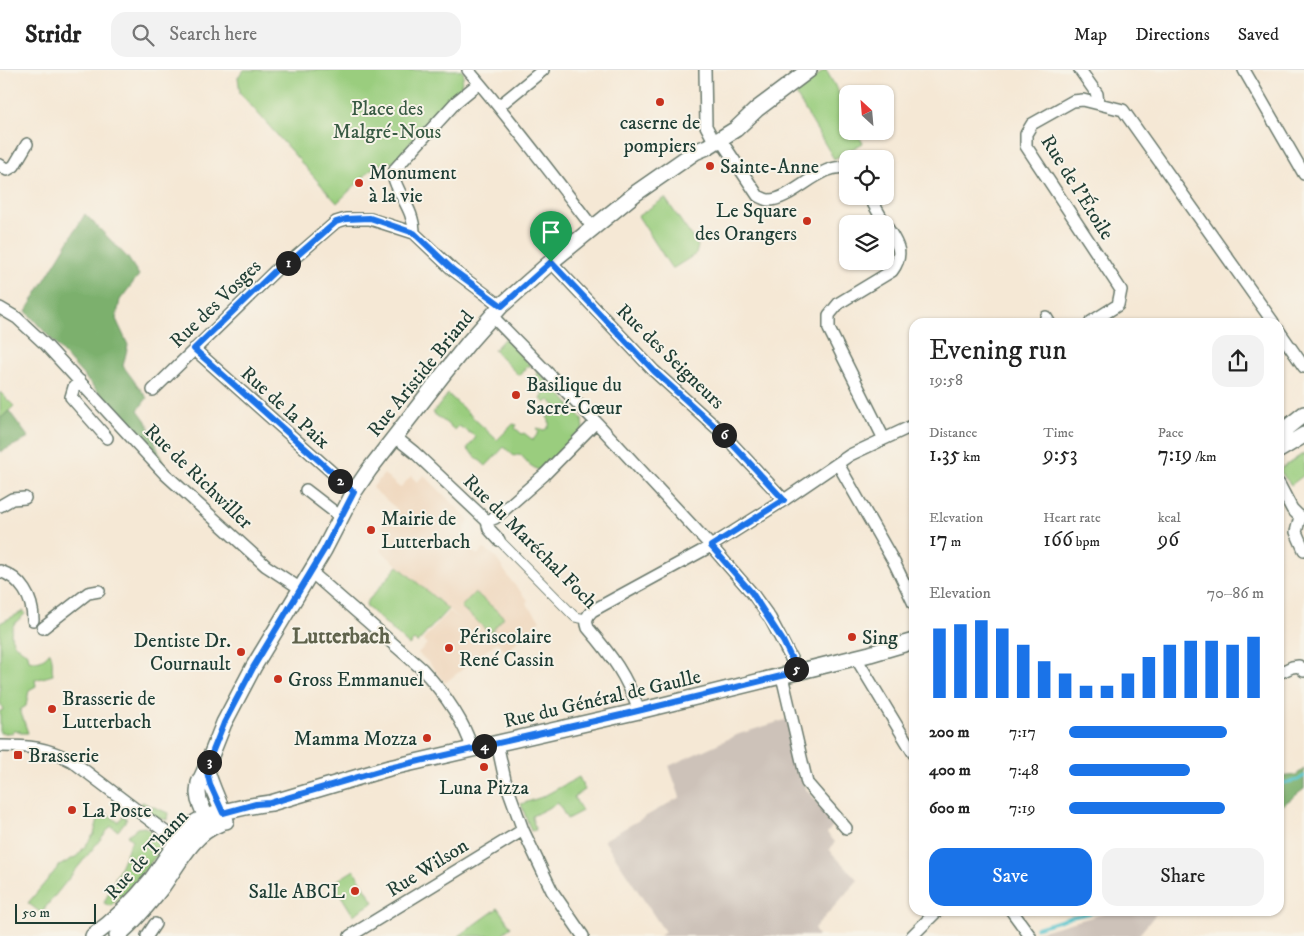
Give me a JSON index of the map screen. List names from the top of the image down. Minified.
{"streets":{"main road":["Rue Aristide Briand","Rue du Général de Gaulle","Rue de Thann"],"street":["Rue de l'Étoile","Rue des Vosges","Rue des Seigneurs","Rue de la Paix","Rue de Richwiller","Rue du Maréchal Foch","Rue Wilson"]},"crossings":[["Rue des Vosges","Rue de la Paix"],["Rue des Seigneurs","Rue Aristide Briand"],["Rue Aristide Briand","Rue de la Paix"],["Rue Aristide Briand","Rue de Richwiller"],["Rue Aristide Briand","Rue du Maréchal Foch"],["Rue Aristide Briand","Rue du Général de Gaulle"],["Rue Aristide Briand","Rue de Thann"],["Rue du Maréchal Foch","Rue du Général de Gaulle"],["Rue du Général de Gaulle","Rue de Thann"]],"districts":["Lutterbach"],"parks":["Place des Malgré-Nous"],"places":{"other":["caserne de pompiers","Sainte-Anne","Monument à la vie","Le Square des Orangers","Basilique du Sacré-Cœur","Mairie de Lutterbach","Sing","Périscolaire René Cassin","Dentiste Dr. Cournault","Gross Emmanuel","Brasserie de Lutterbach","Mamma Mozza","Luna Pizza","La Poste","Salle ABCL"],"transit":["Brasserie"]},"scale_bar":"50 m","north":"top left","page":{"header":"Stridr","search":"Search here","nav":["Map","Directions","Saved"],"pins":["1","6","2","5","4","3"],"heading":["Evening run","19:58"],"stats":[["Distance","1.35 km"],["Time","9:53"],["Pace","7:19 /km"],["Elevation","17 m"],["Heart rate","166 bpm"],["kcal","96"]],"chart":["Elevation","70–86 m"],"list":[{"name":"200 m","note":"7:17"},{"name":"400 m","note":"7:48"},{"name":"600 m","note":"7:19"}],"buttons":["Save","Share"],"scale":"50 m"}}
